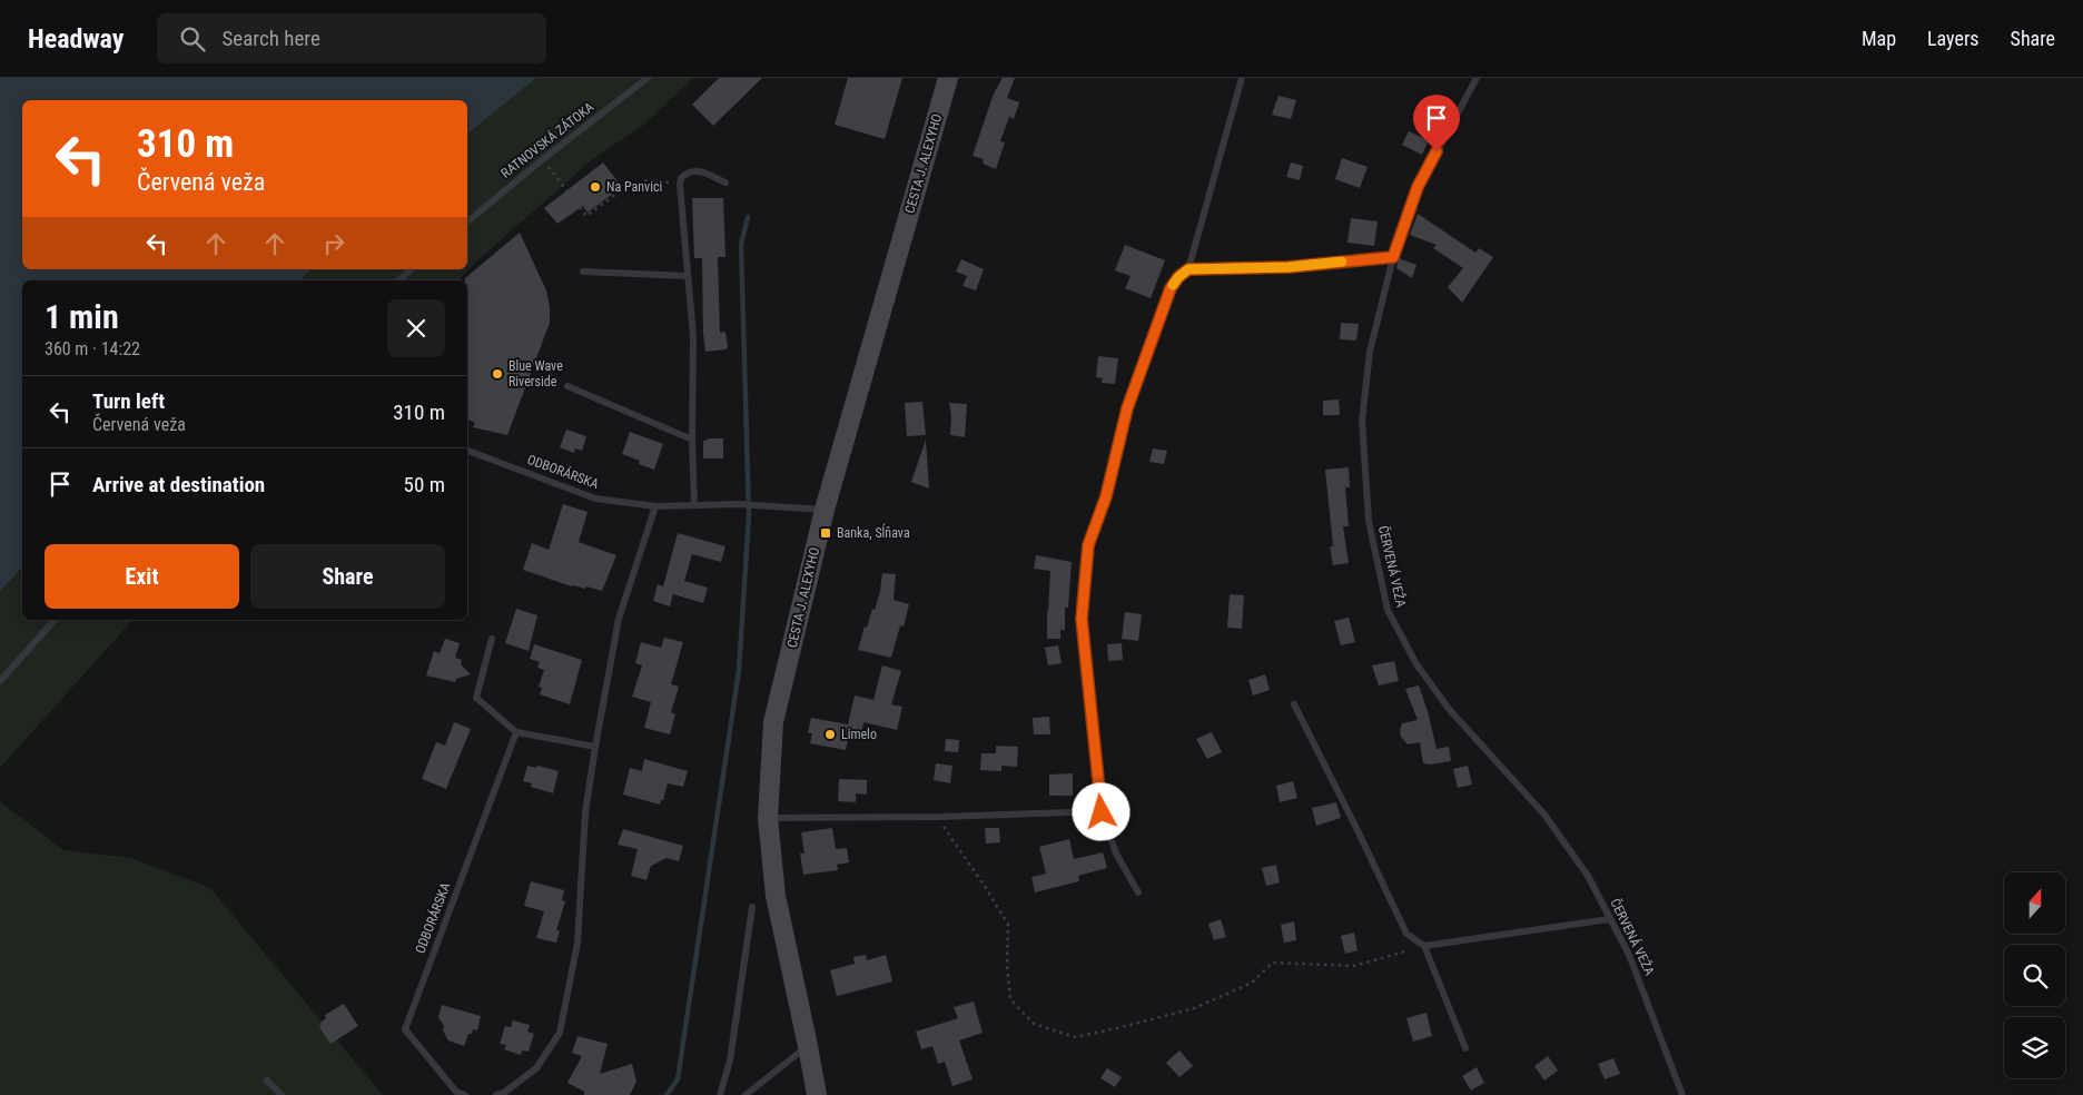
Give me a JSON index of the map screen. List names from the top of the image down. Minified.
{"streets":{"main road":["CESTA J. ALEXYHO"],"lane":["RATNOVSKÁ ZÁTOKA","ODBORÁRSKA","ČERVENÁ VEŽA"]},"crossings":[["CESTA J. ALEXYHO","ODBORÁRSKA"]],"places":{"other":["Na Panvici","Blue Wave Riverside","Limelo"],"transit":["Banka, Sĺňava"]},"north":"top","page":{"header":"Headway","search":"Search here","nav":["Map","Layers","Share"],"turn":["310 m","Červená veža"],"heading":["1 min","360 m · 14:22"],"list":[{"name":"Turn left","note":"Červená veža","value":"310 m"},{"name":"Arrive at destination","value":"50 m"}],"buttons":["Exit","Share"]}}
